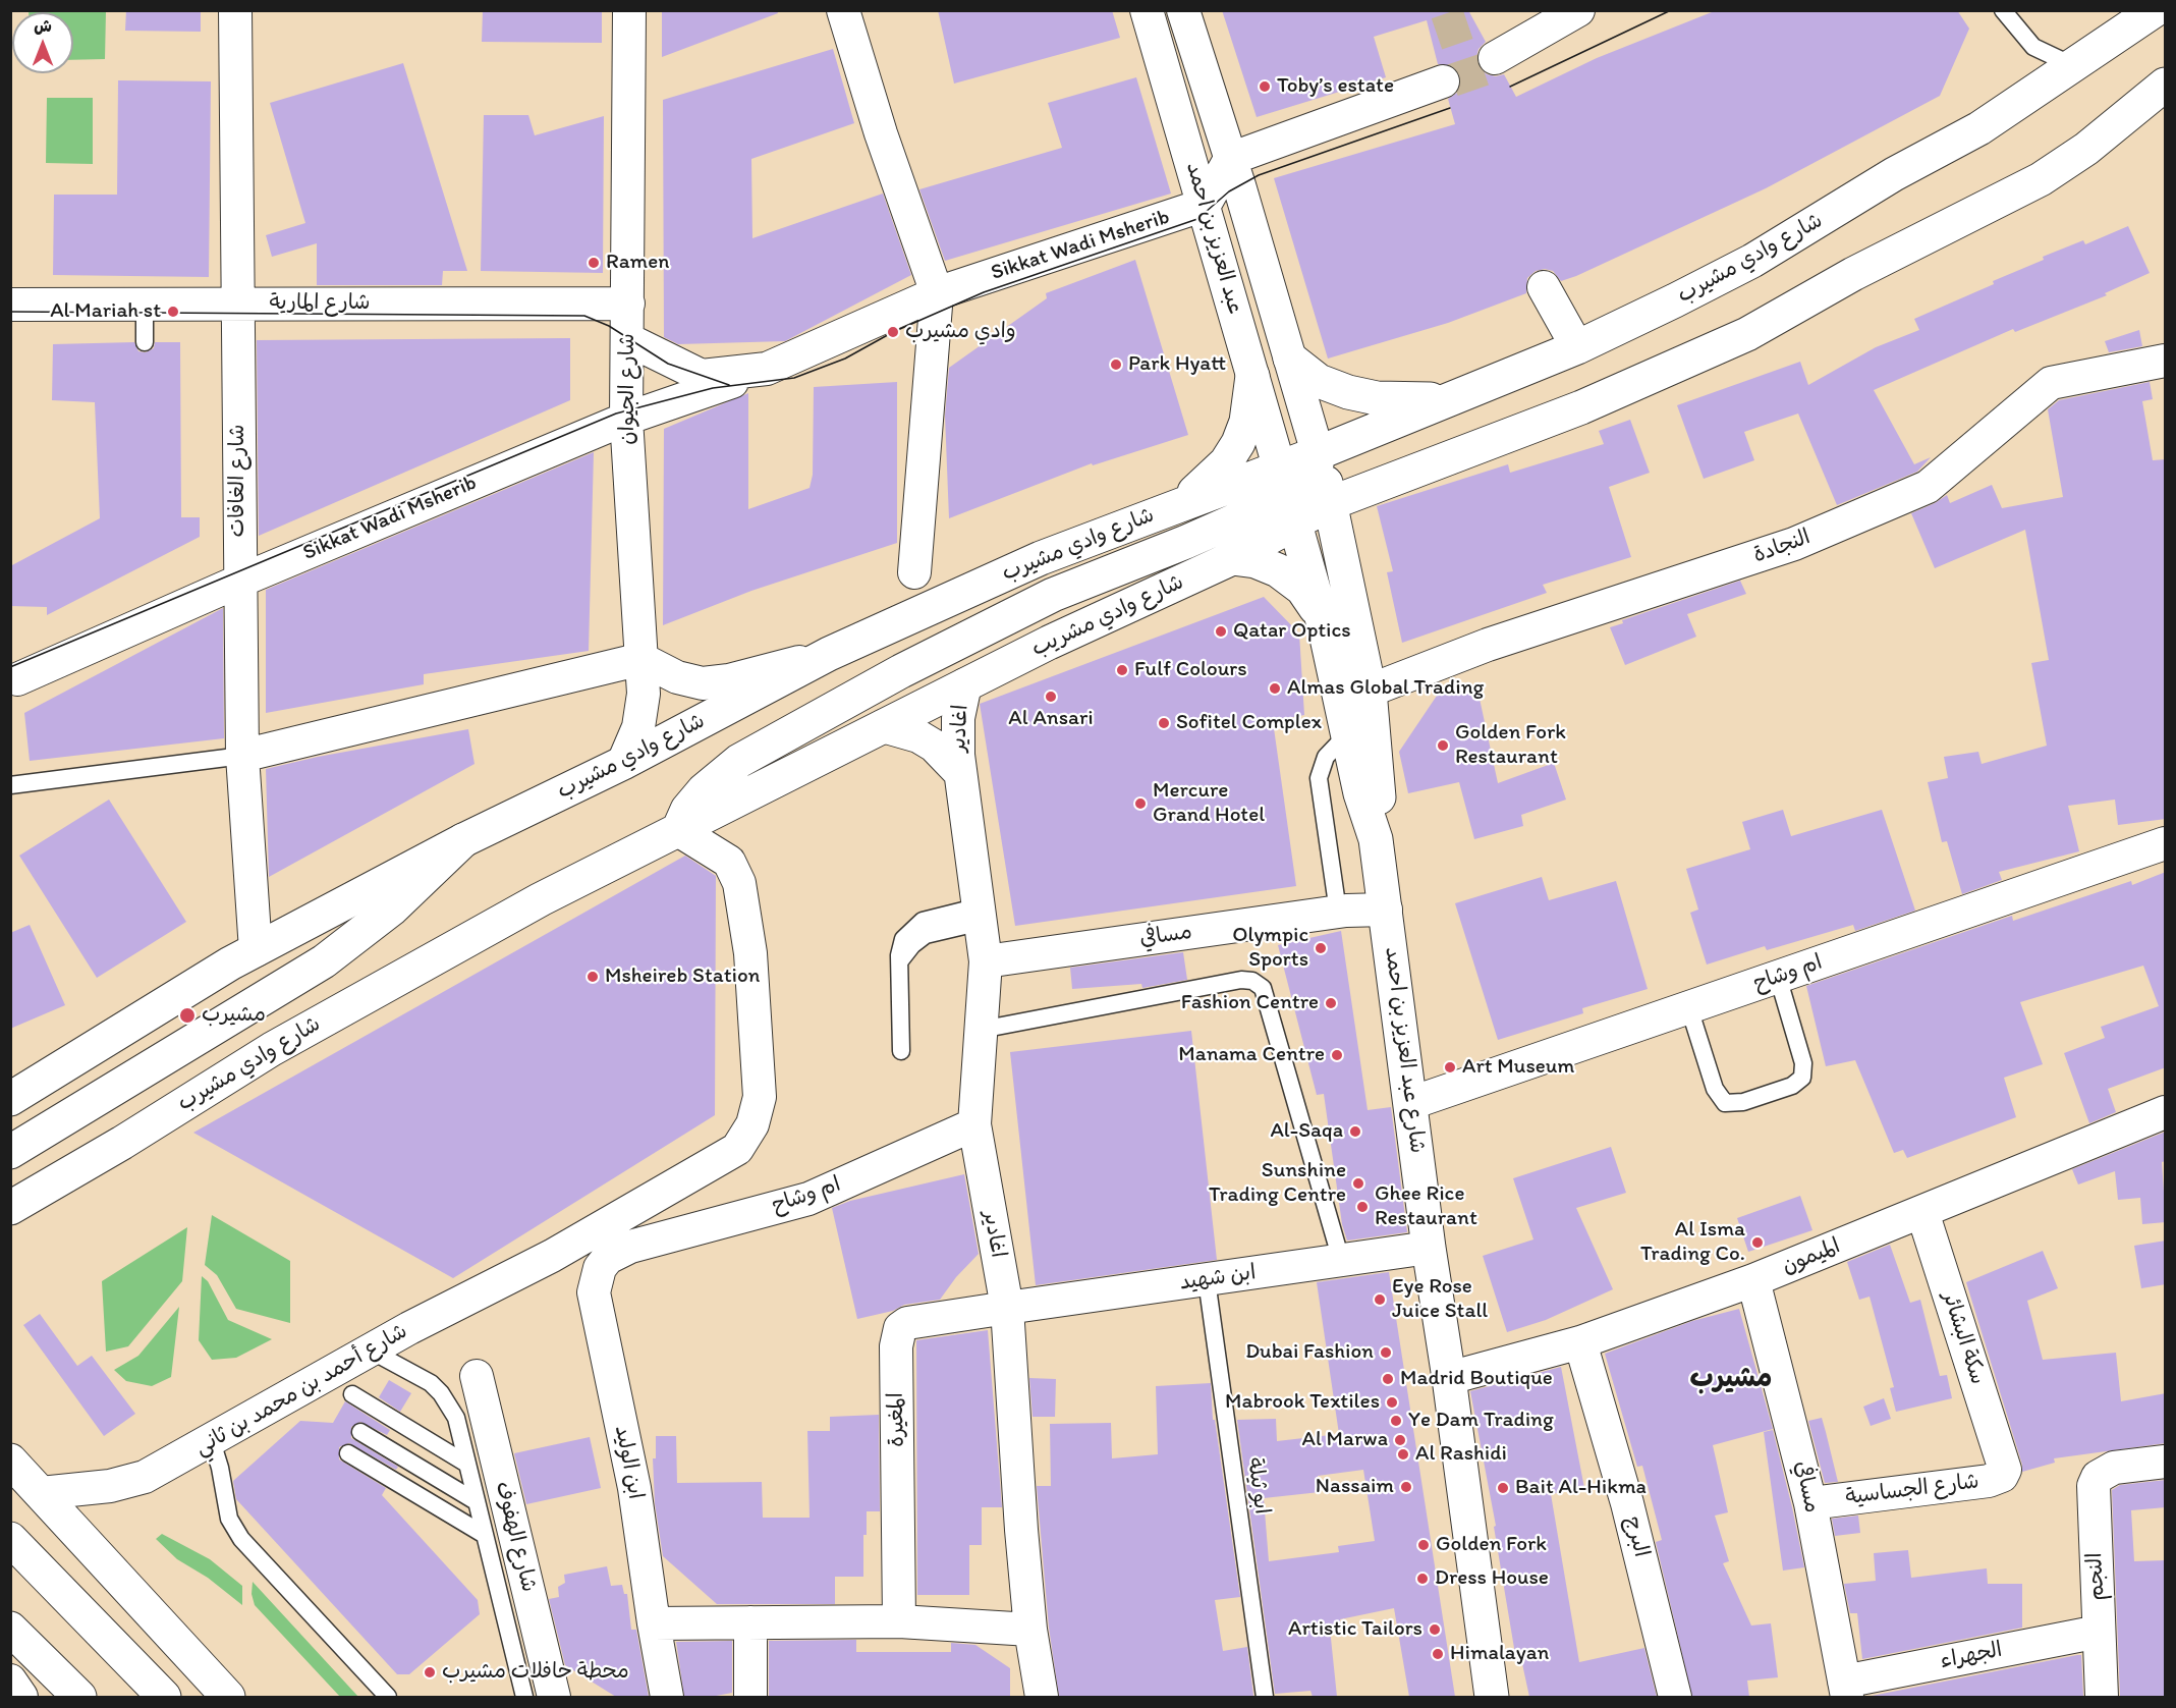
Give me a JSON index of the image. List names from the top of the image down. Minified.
{"streets":{"street":["عبد العزيز بن احمد","Sikkat Wadi Msherib","شارع وادي مشيرب","شارع المارية","شارع الجيوان","شارع الغافات","النجادة","شارع وادي مشريب","اغادير","مسافي","ام وشاح","شارع عبد العزيز بن احمد","الميمون","ابن شهيد","سكة البشائر","شارع أحمد بن محمد بن ثاني","المغيرة","ابن الوليد","شارع الجساسية","شارع الهفوف","البرج","النجم","الجهراء"],"lane":["ابو ثيلة"]},"crossings":[["عبد العزيز بن احمد","Sikkat Wadi Msherib"],["عبد العزيز بن احمد","شارع وادي مشيرب"],["عبد العزيز بن احمد","شارع وادي مشريب"],["عبد العزيز بن احمد","شارع عبد العزيز بن احمد"],["Sikkat Wadi Msherib","شارع الجيوان"],["Sikkat Wadi Msherib","شارع الغافات"],["شارع وادي مشيرب","شارع الجيوان"],["شارع وادي مشيرب","شارع الغافات"],["شارع وادي مشيرب","شارع وادي مشريب"],["شارع وادي مشيرب","اغادير"],["شارع وادي مشيرب","شارع عبد العزيز بن احمد"],["شارع وادي مشيرب","شارع أحمد بن محمد بن ثاني"],["شارع المارية","شارع الجيوان"],["شارع المارية","شارع الغافات"],["النجادة","شارع عبد العزيز بن احمد"],["شارع وادي مشريب","اغادير"],["شارع وادي مشريب","شارع عبد العزيز بن احمد"],["اغادير","مسافي"],["اغادير","ام وشاح"],["اغادير","ابن شهيد"],["اغادير","المغيرة"],["مسافي","شارع عبد العزيز بن احمد"],["مسافي","الميمون"],["مسافي","شارع الجساسية"],["مسافي","الجهراء"],["ام وشاح","شارع عبد العزيز بن احمد"],["ام وشاح","ابن الوليد"],["شارع عبد العزيز بن احمد","الميمون"],["شارع عبد العزيز بن احمد","ابن شهيد"],["الميمون","سكة البشائر"],["الميمون","البرج"],["ابن شهيد","المغيرة"],["ابن شهيد","ابو ثيلة"],["سكة البشائر","شارع الجساسية"],["النجم","الجهراء"]],"districts":["مشيرب"],"places":["Toby’s estate","Ramen","Al Mariah st","وادي مشيرب","Park Hyatt","Qatar Optics","Fulf Colours","Almas Global Trading","Al Ansari","Sofitel Complex","Golden Fork Restaurant","Mercure Grand Hotel","Olympic Sports","Msheireb Station","Fashion Centre","مشيرب","Manama Centre","Art Museum","Al-Saqa","Sunshine Trading Centre","Ghee Rice Restaurant","Al Isma Trading Co.","Eye Rose Juice Stall","Dubai Fashion","Madrid Boutique","Mabrook Textiles","Ye Dam Trading","Al Marwa","Al Rashidi","Nassaim","Bait Al-Hikma","Golden Fork","Dress House","Artistic Tailors","Himalayan","محطة حافلات مشيرب"],"north":"top"}
